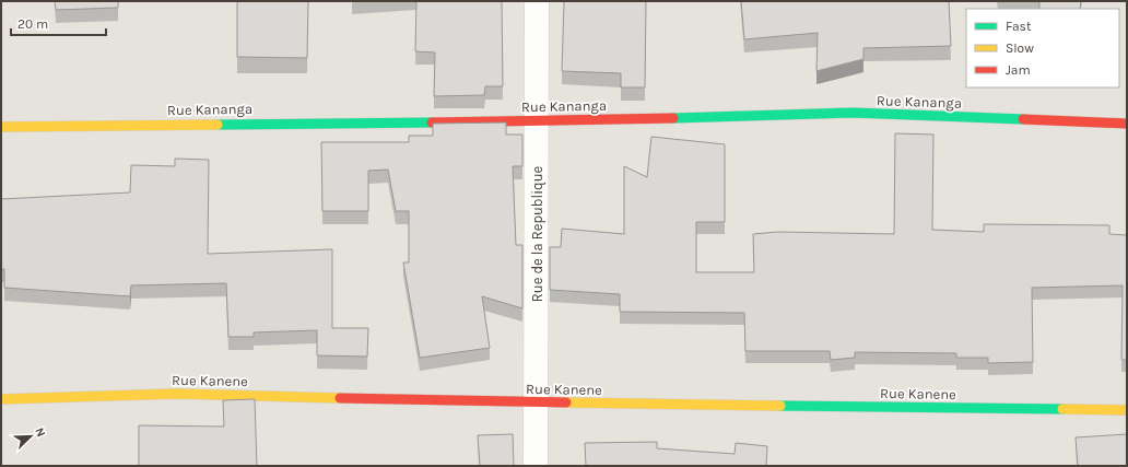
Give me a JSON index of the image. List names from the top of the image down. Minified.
{"streets":{"street":["Rue Kananga","Rue de la Republique","Rue Kanene"]},"crossings":[["Rue Kananga","Rue de la Republique"],["Rue de la Republique","Rue Kanene"]],"legend":["Fast","Slow","Jam"],"scale_bar":"20 m","north":"top right"}
